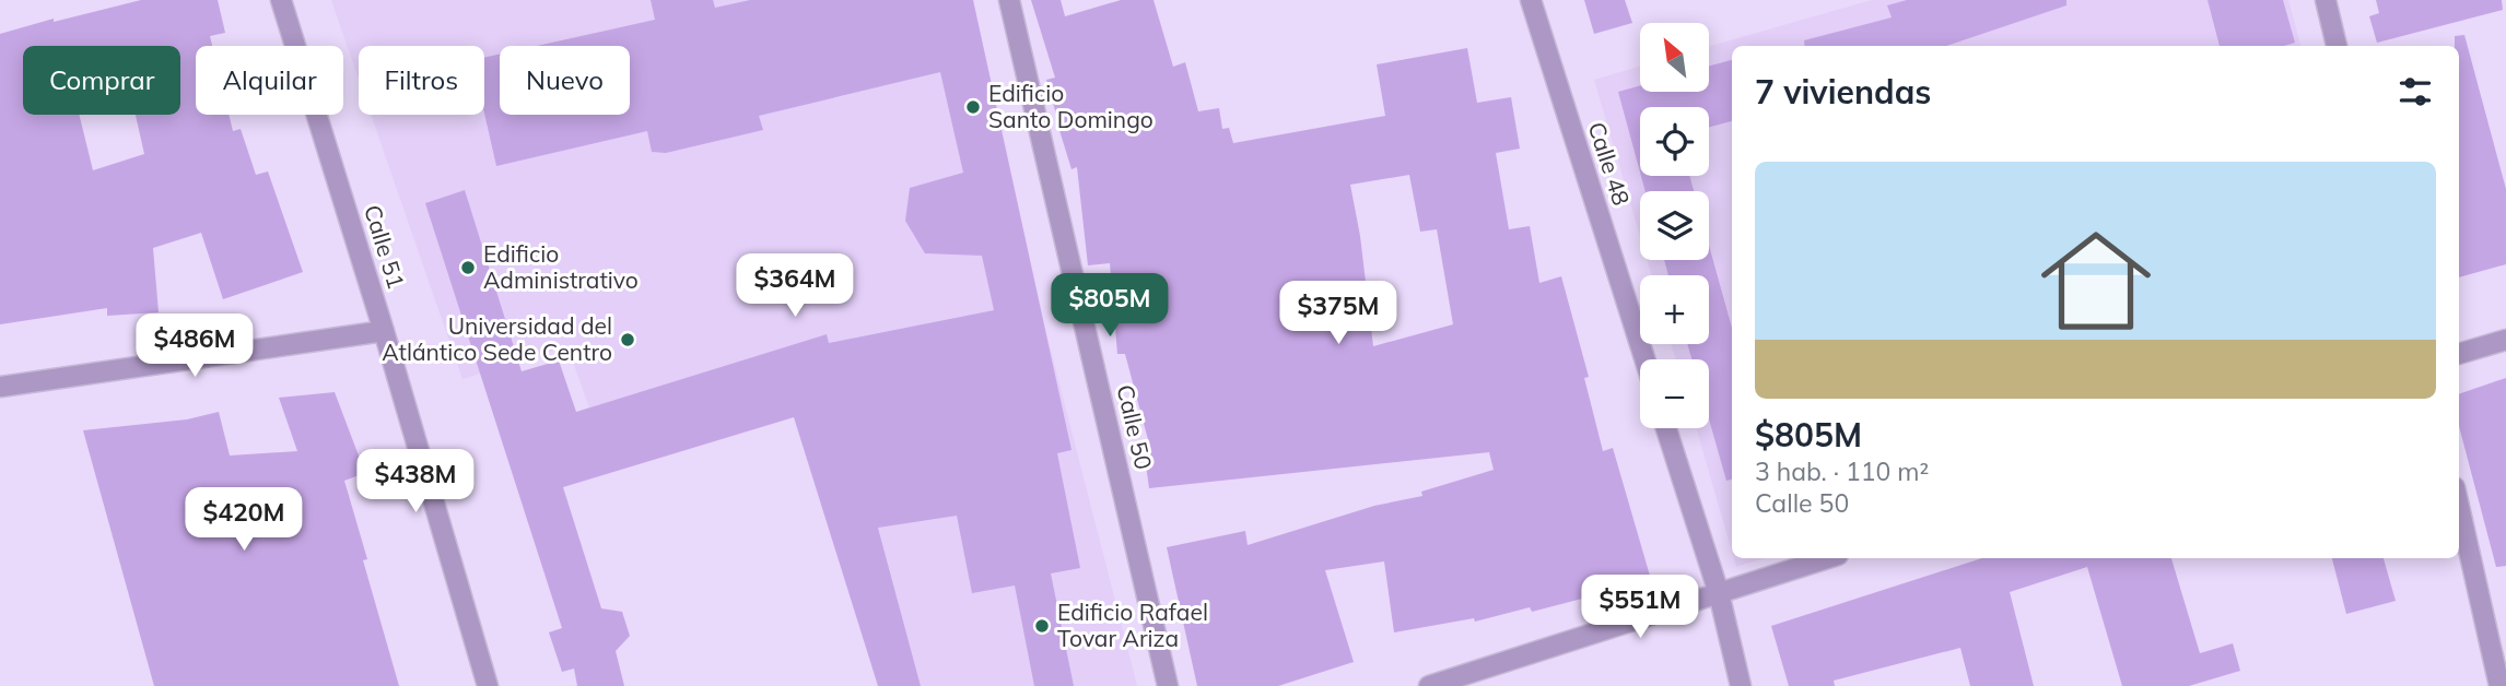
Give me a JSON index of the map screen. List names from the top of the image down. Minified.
{"streets":{"street":["Calle 48","Calle 51","Calle 50"]},"places":["Edificio Santo Domingo","Edificio Administrativo","Universidad del Atlántico Sede Centro","Edificio Rafael Tovar Ariza"],"north":"top left","page":{"map_buttons":["+","−"],"chip":["Comprar","Alquilar","Filtros","Nuevo"],"heading":"7 viviendas","list":[{"name":"$805M","note":"3 hab. · 110 m² · Calle 50"}],"price":["$364M","$805M","$375M","$486M","$438M","$420M","$551M"]}}
